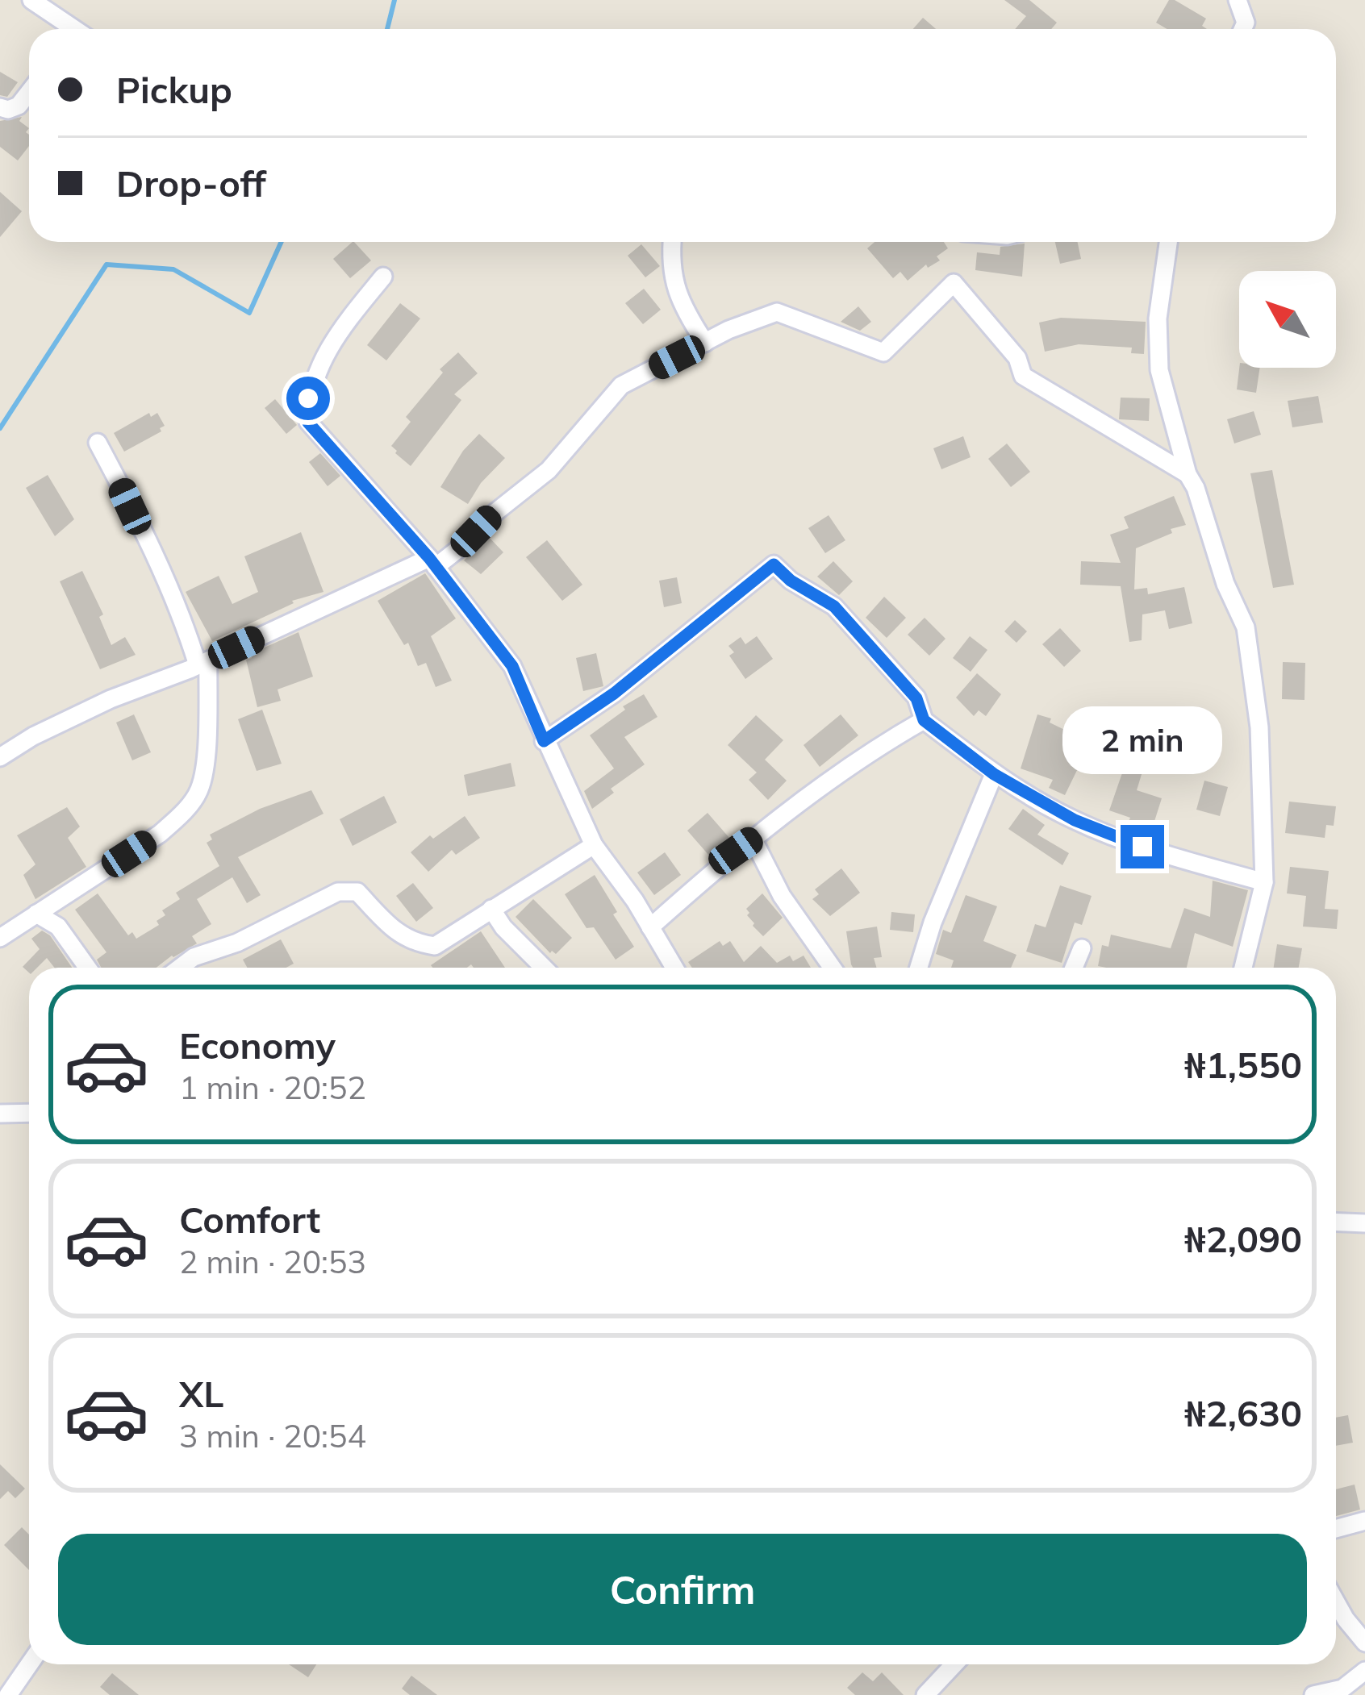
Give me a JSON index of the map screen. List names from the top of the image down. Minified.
{"north":"top left","page":{"banner":["Pickup","Drop-off"],"bubble":"2 min","list":[{"name":"Economy","note":"1 min · 20:52","value":"₦1,550"},{"name":"Comfort","note":"2 min · 20:53","value":"₦2,090"},{"name":"XL","note":"3 min · 20:54","value":"₦2,630"}],"buttons":"Confirm"}}
